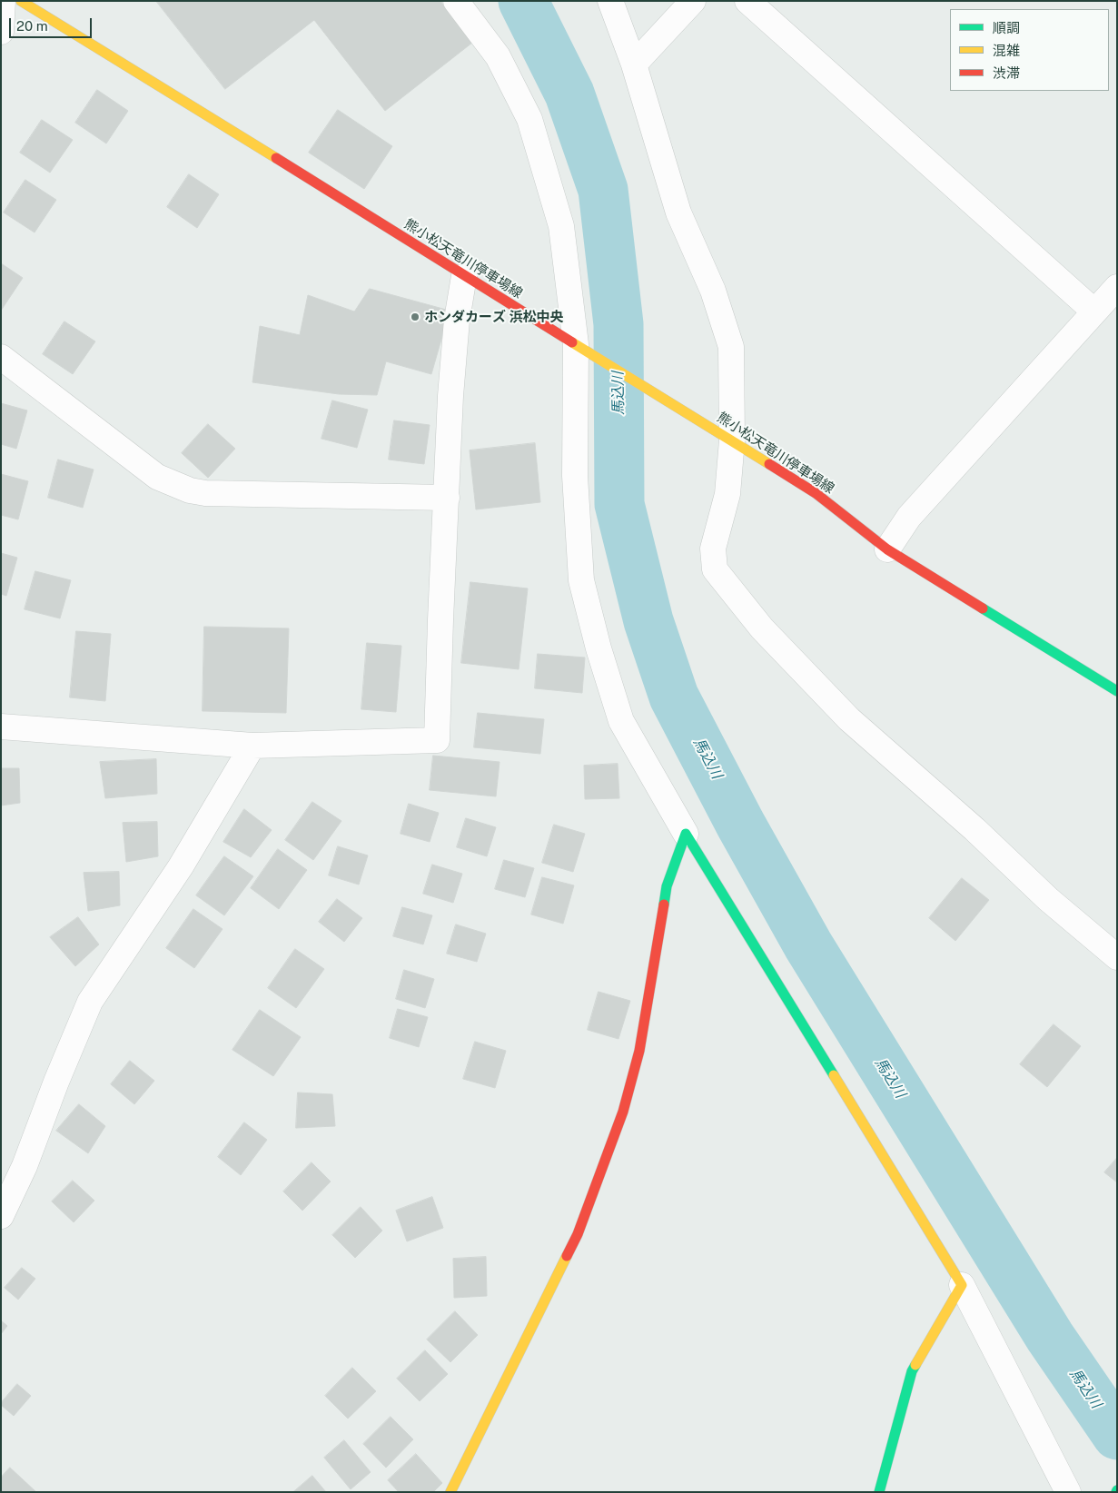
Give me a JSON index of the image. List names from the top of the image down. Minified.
{"streets":{"street":["熊小松天竜川停車場線"]},"water":["馬込川"],"places":["ホンダカーズ 浜松中央"],"legend":["順調","混雑","渋滞"],"scale_bar":"20 m"}
